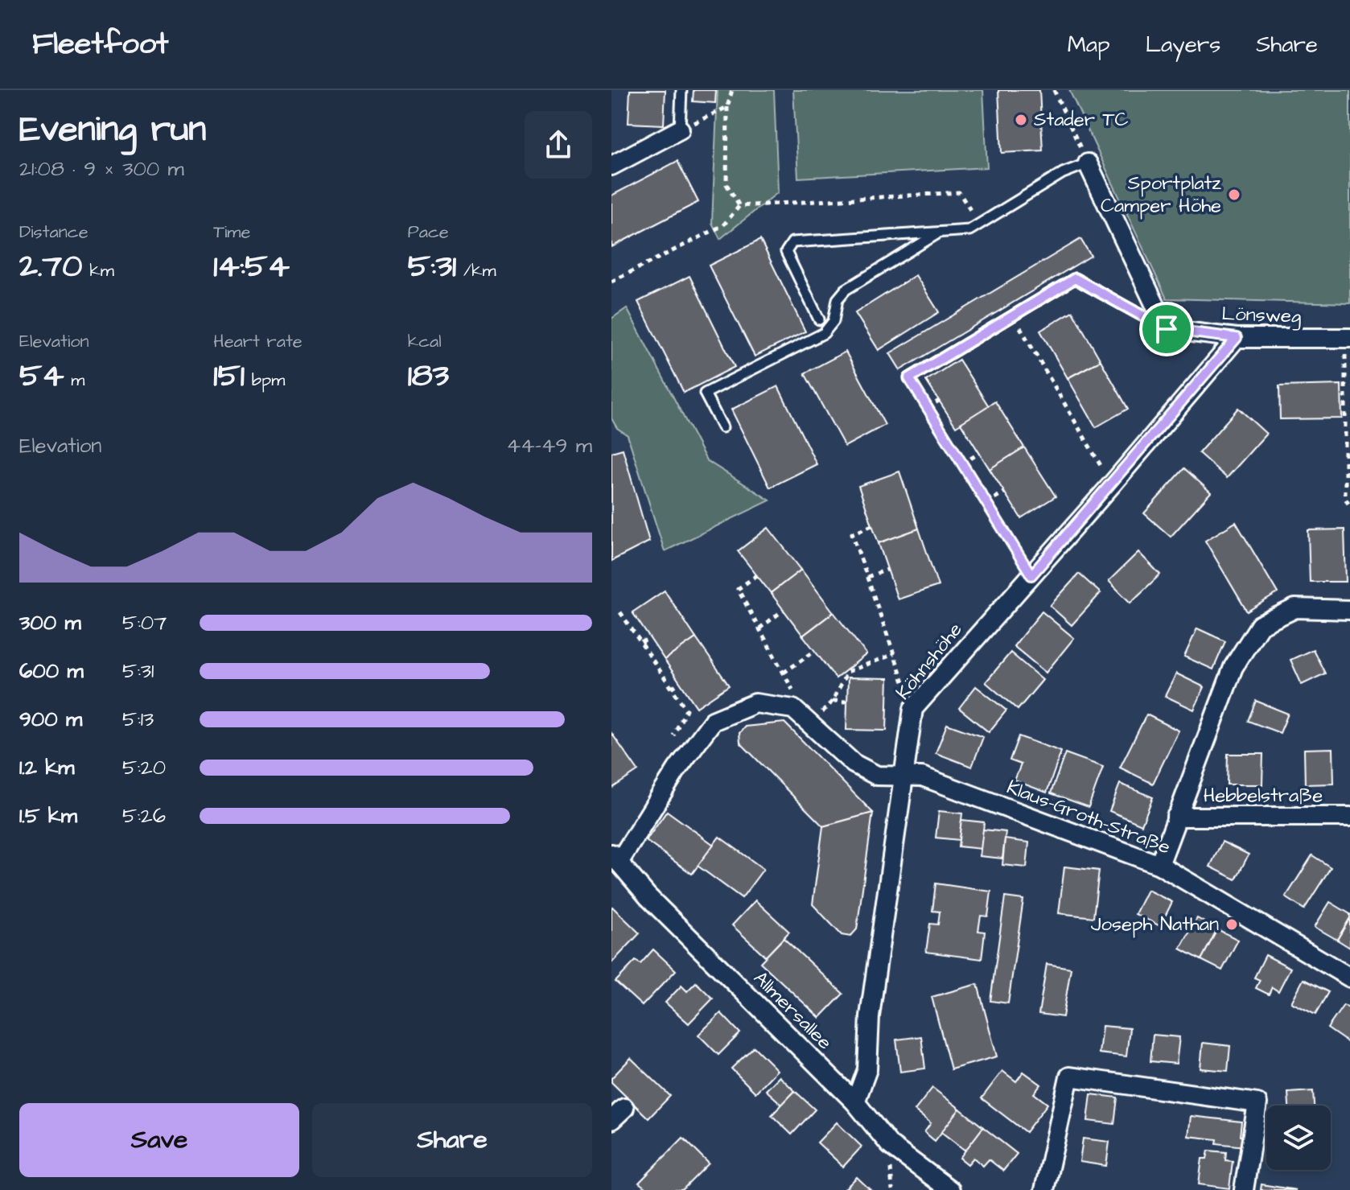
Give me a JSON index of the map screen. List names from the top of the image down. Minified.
{"streets":{"street":["Lönsweg","Köhnshöhe","Hebbelstraße","Klaus-Groth-Straße","Allmersallee"]},"crossings":[["Lönsweg","Köhnshöhe"],["Köhnshöhe","Klaus-Groth-Straße"],["Köhnshöhe","Allmersallee"]],"places":["Stader TC","Sportplatz Camper Höhe","Joseph Nathan"],"page":{"header":"Fleetfoot","nav":["Map","Layers","Share"],"heading":["Evening run","21:08 · 9 × 300 m"],"stats":[["Distance","2.70 km"],["Time","14:54"],["Pace","5:31 /km"],["Elevation","54 m"],["Heart rate","151 bpm"],["kcal","183"]],"chart":["Elevation","44–49 m"],"list":[{"name":"300 m","note":"5:07"},{"name":"600 m","note":"5:31"},{"name":"900 m","note":"5:13"},{"name":"1.2 km","note":"5:20"},{"name":"1.5 km","note":"5:26"}],"buttons":["Save","Share"]}}
